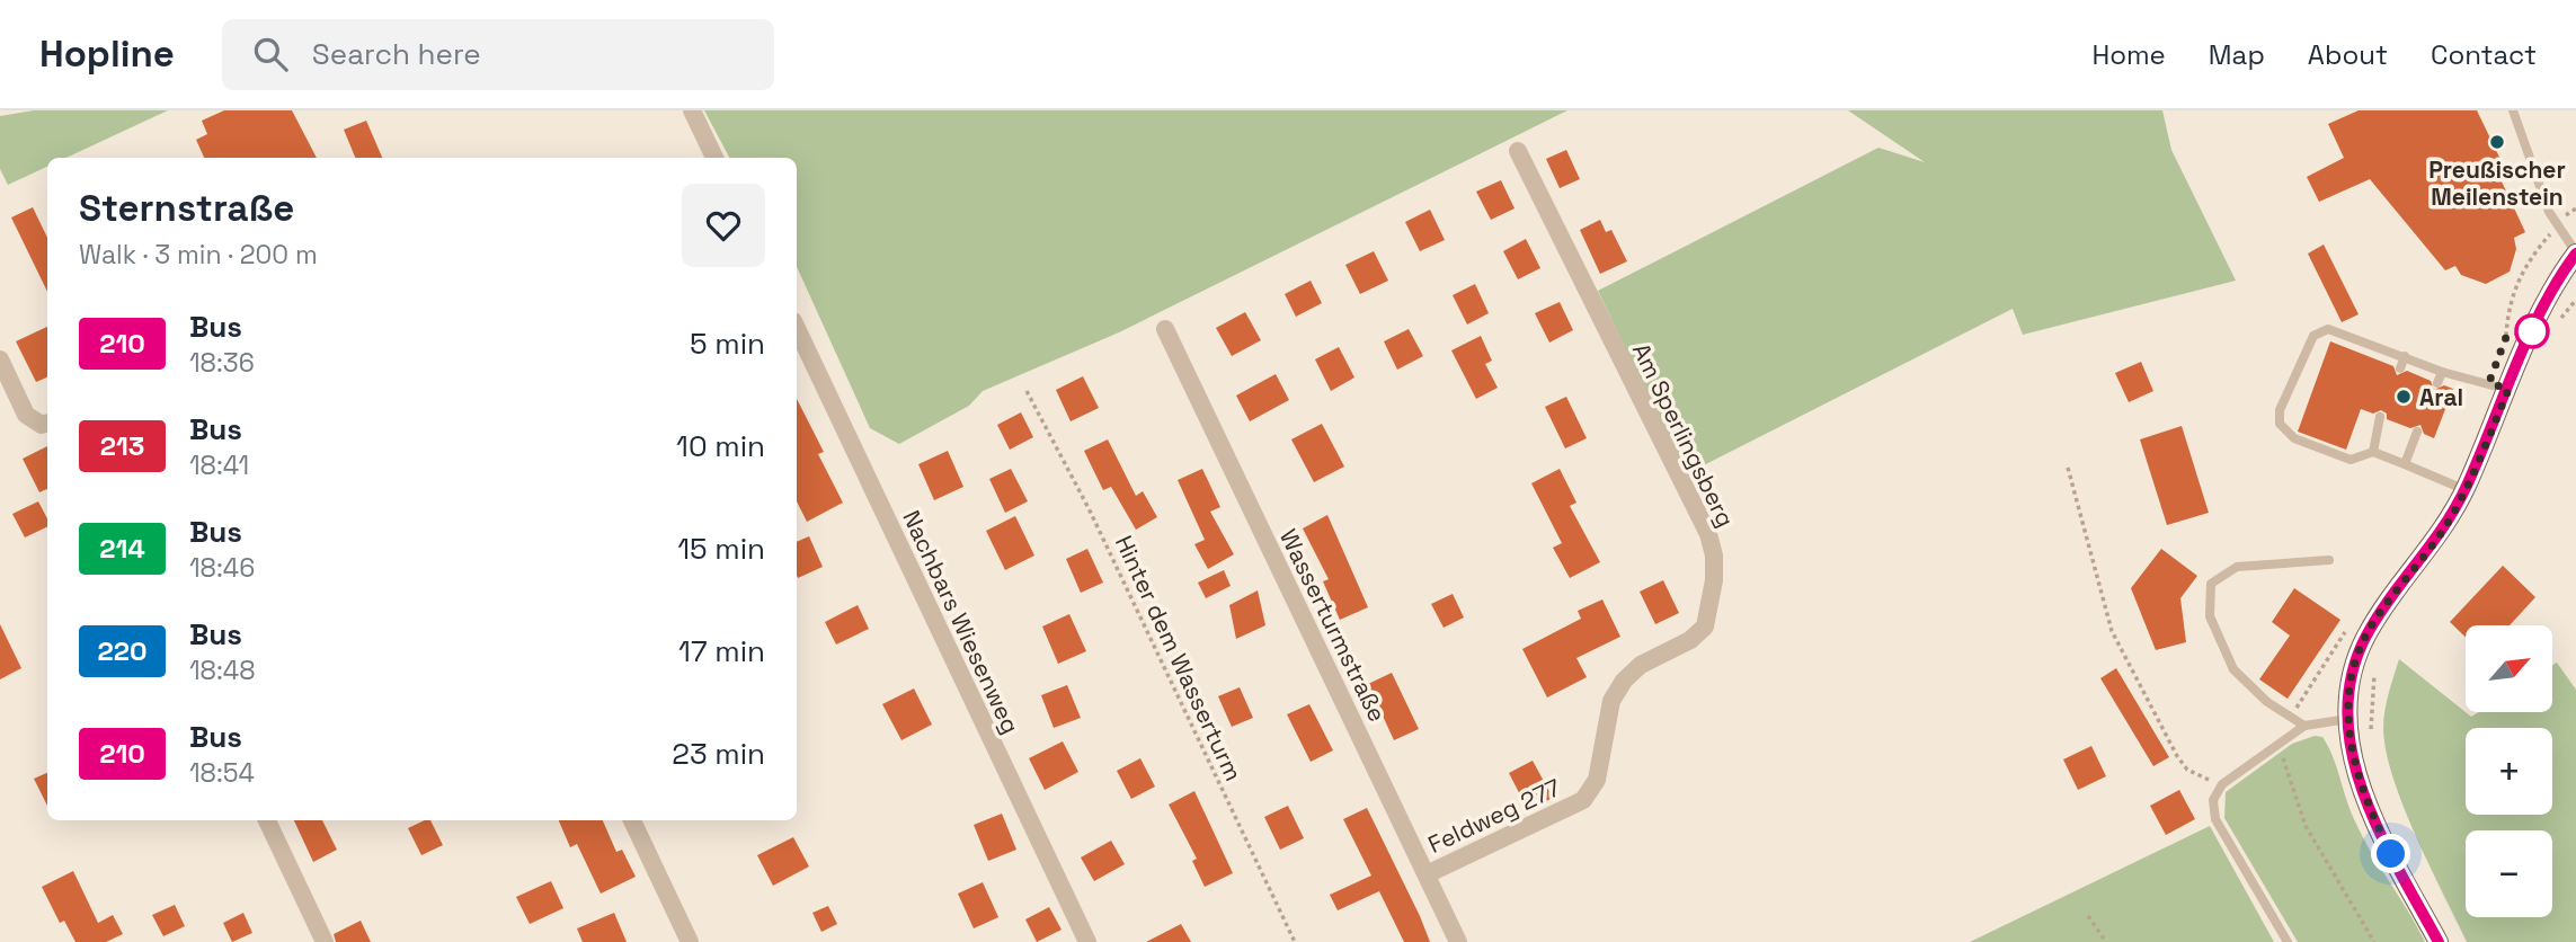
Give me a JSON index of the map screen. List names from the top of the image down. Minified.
{"streets":{"street":["Am Sperlingsberg","Nachbars Wiesenweg","Wasserturmstraße","Feldweg 277"],"path":["Hinter dem Wasserturm"]},"crossings":[["Am Sperlingsberg","Feldweg 277"],["Wasserturmstraße","Feldweg 277"]],"places":["Preußischer Meilenstein","Aral"],"lines":["bus line 210"],"north":"top right","page":{"header":"Hopline","search":"Search here","nav":["Home","Map","About","Contact"],"heading":["Sternstraße","Walk · 3 min · 200 m"],"list":[{"mark":"210","name":"Bus","note":"18:36","value":"5 min"},{"mark":"213","name":"Bus","note":"18:41","value":"10 min"},{"mark":"214","name":"Bus","note":"18:46","value":"15 min"},{"mark":"220","name":"Bus","note":"18:48","value":"17 min"},{"mark":"210","name":"Bus","note":"18:54","value":"23 min"}],"map_buttons":["+","−"]}}
